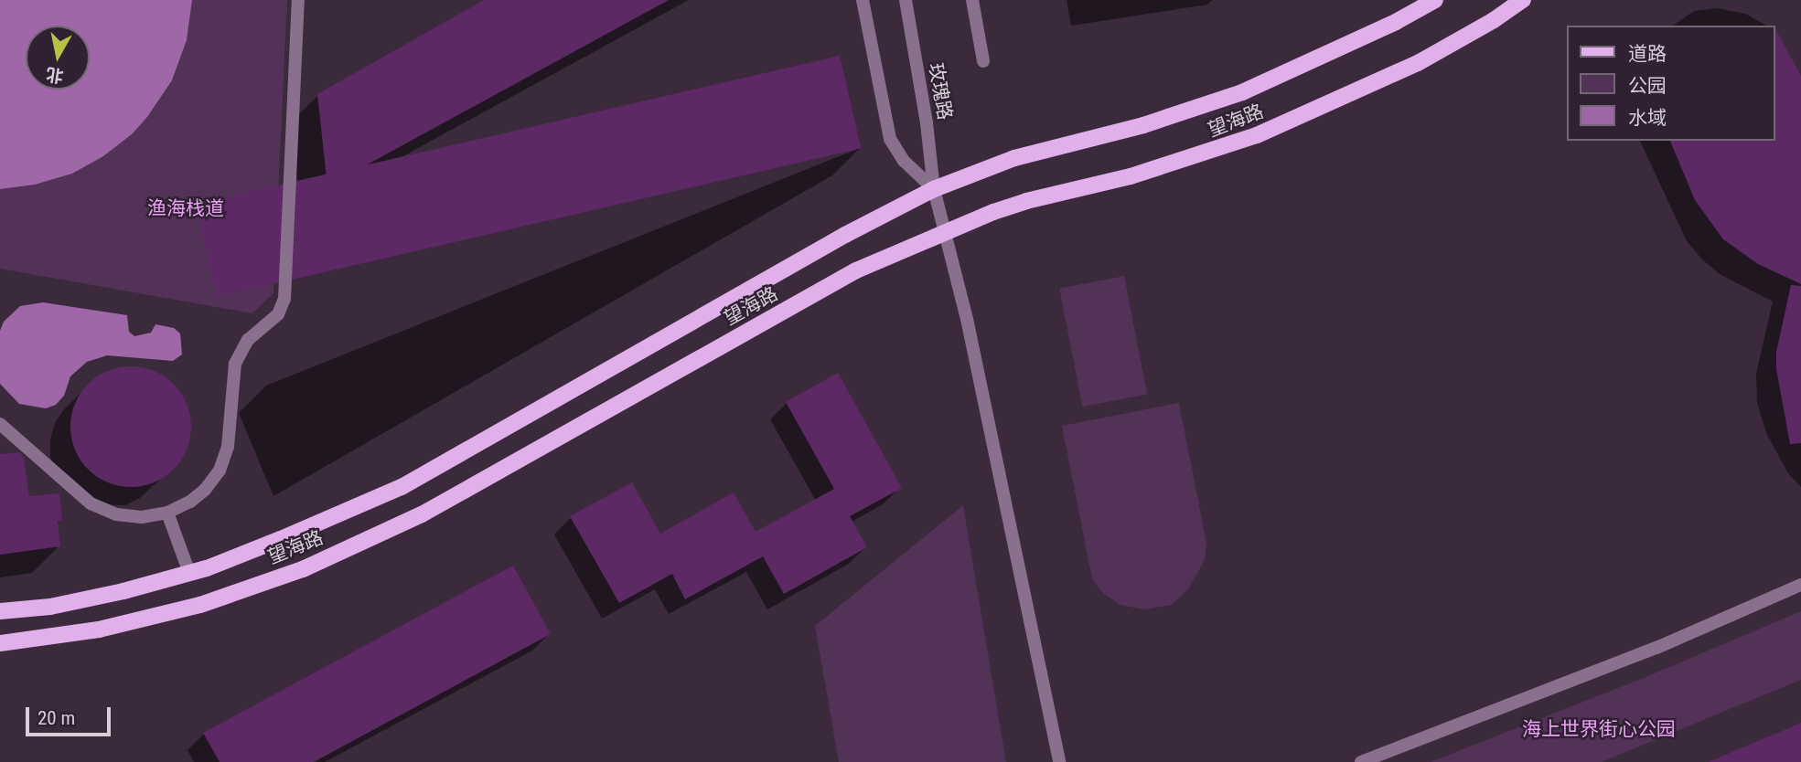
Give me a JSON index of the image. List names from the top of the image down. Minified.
{"streets":{"main road":["望海路"],"street":["玫瑰路"]},"crossings":[["玫瑰路","望海路"]],"parks":["渔海栈道","海上世界街心公园"],"legend":["道路","公园","水域"],"scale_bar":"20 m","north":"bottom"}
